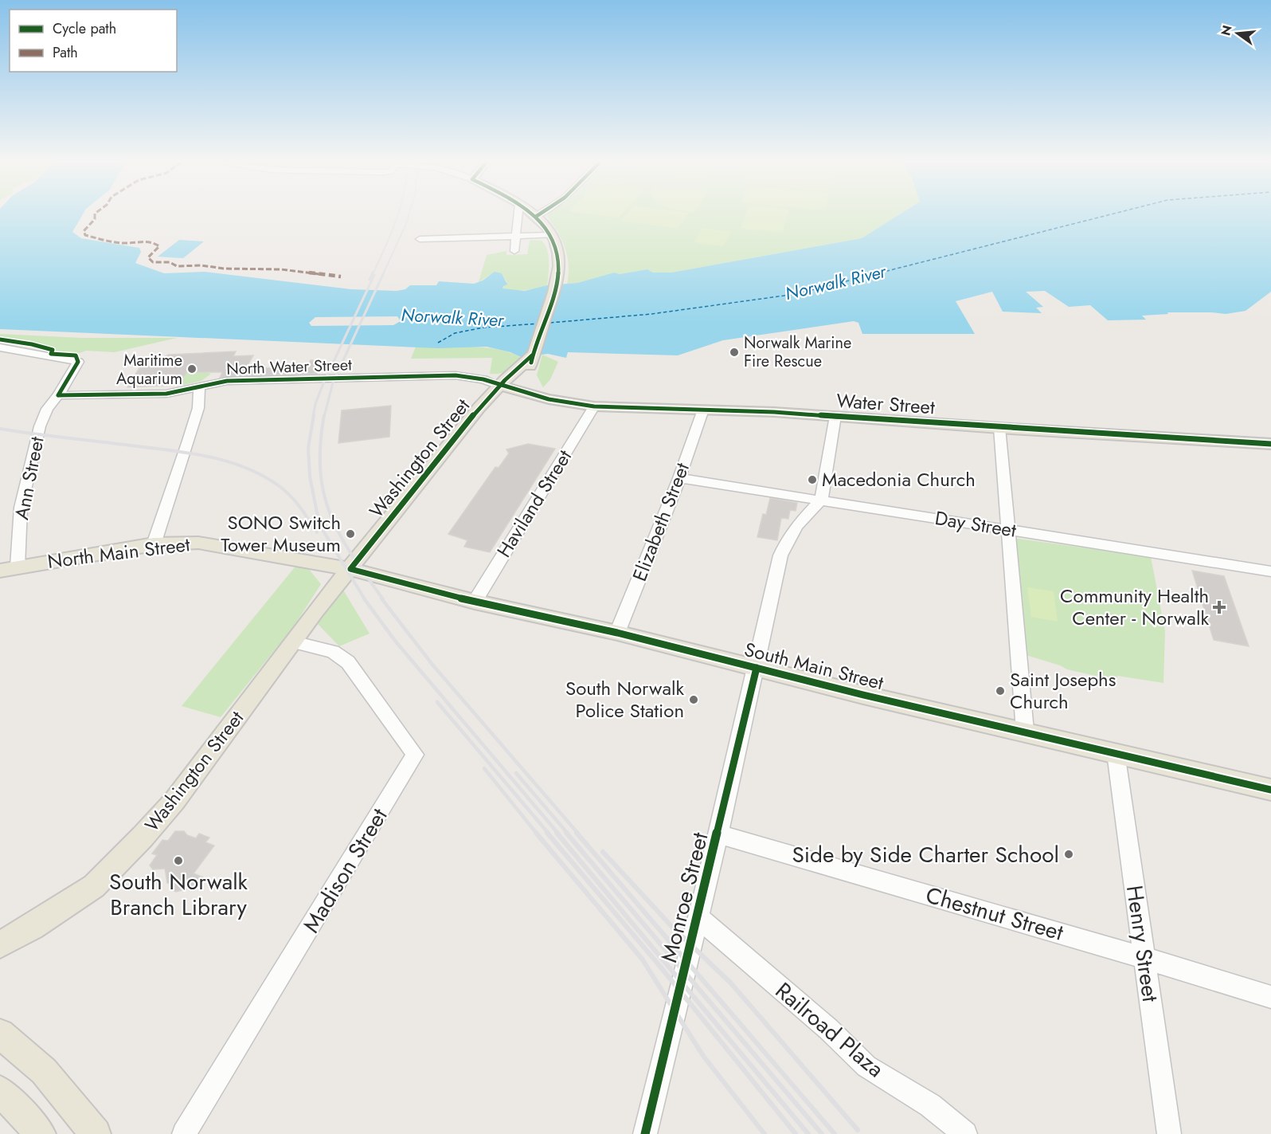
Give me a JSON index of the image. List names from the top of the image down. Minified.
{"streets":{"main road":["Water Street","Washington Street","North Main Street","South Main Street"],"street":["North Water Street","Ann Street","Haviland Street","Elizabeth Street","Day Street","Madison Street","Monroe Street","Chestnut Street","Henry Street","Railroad Plaza"]},"crossings":[["North Water Street","Water Street"],["North Water Street","Washington Street"],["North Water Street","Ann Street"],["Water Street","Washington Street"],["Water Street","Haviland Street"],["Water Street","Elizabeth Street"],["Washington Street","North Main Street"],["Washington Street","South Main Street"],["Washington Street","Madison Street"],["Ann Street","North Main Street"],["Haviland Street","South Main Street"],["Elizabeth Street","Day Street"],["Elizabeth Street","South Main Street"],["Day Street","Monroe Street"],["North Main Street","South Main Street"],["South Main Street","Monroe Street"],["South Main Street","Henry Street"],["Monroe Street","Chestnut Street"],["Monroe Street","Railroad Plaza"],["Chestnut Street","Henry Street"]],"water":["Norwalk River"],"places":{"other":["Norwalk Marine Fire Rescue","Maritime Aquarium","Macedonia Church","SONO Switch Tower Museum","Saint Josephs Church","South Norwalk Police Station","Side by Side Charter School","South Norwalk Branch Library"],"health":["Community Health Center - Norwalk"]},"legend":["Cycle path","Path"],"north":"left"}
